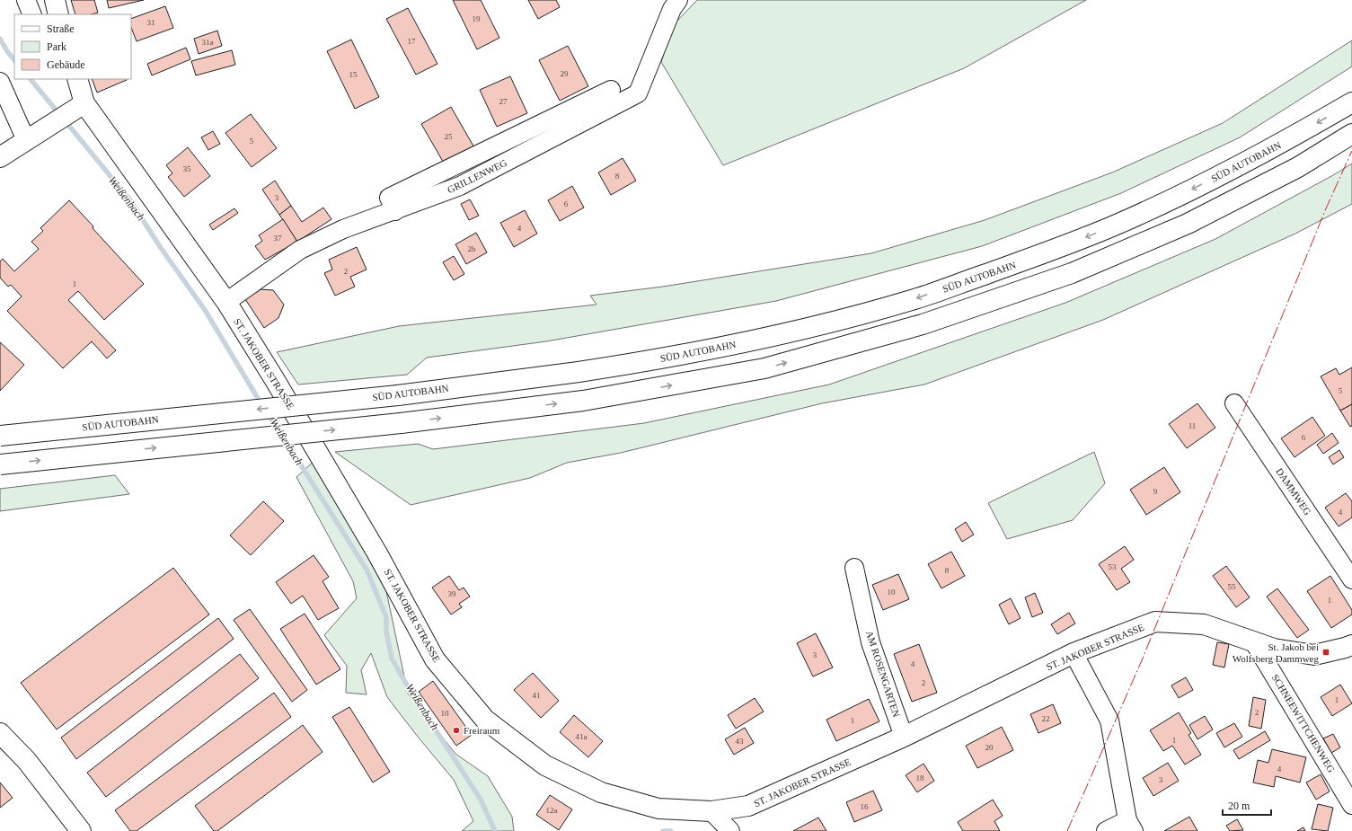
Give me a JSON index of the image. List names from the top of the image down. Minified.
{"streets":{"main road":["SÜD AUTOBAHN","ST. JAKOBER STRASSE"],"street":["GRILLENWEG","DAMMWEG","AM ROSENGARTEN","SCHNEEWITTCHENWEG"]},"crossings":[["GRILLENWEG","ST. JAKOBER STRASSE"],["ST. JAKOBER STRASSE","AM ROSENGARTEN"],["ST. JAKOBER STRASSE","SCHNEEWITTCHENWEG"]],"water":["Weißenbach"],"places":{"transit":["St. Jakob bei Wolfsberg Dammweg"],"other":["Freiraum"]},"house_numbers":["19","31","17","31a","29","15","27","25","5","35","8","3","6","4","37","2b","2","1","5","11","6","9","4","53","8","55","10","39","1","3","4","2","41","1","2","10","22","1","41a","1","43","20","4","18","3","16","12a"],"legend":["Straße","Park","Gebäude"],"scale_bar":"20 m"}
